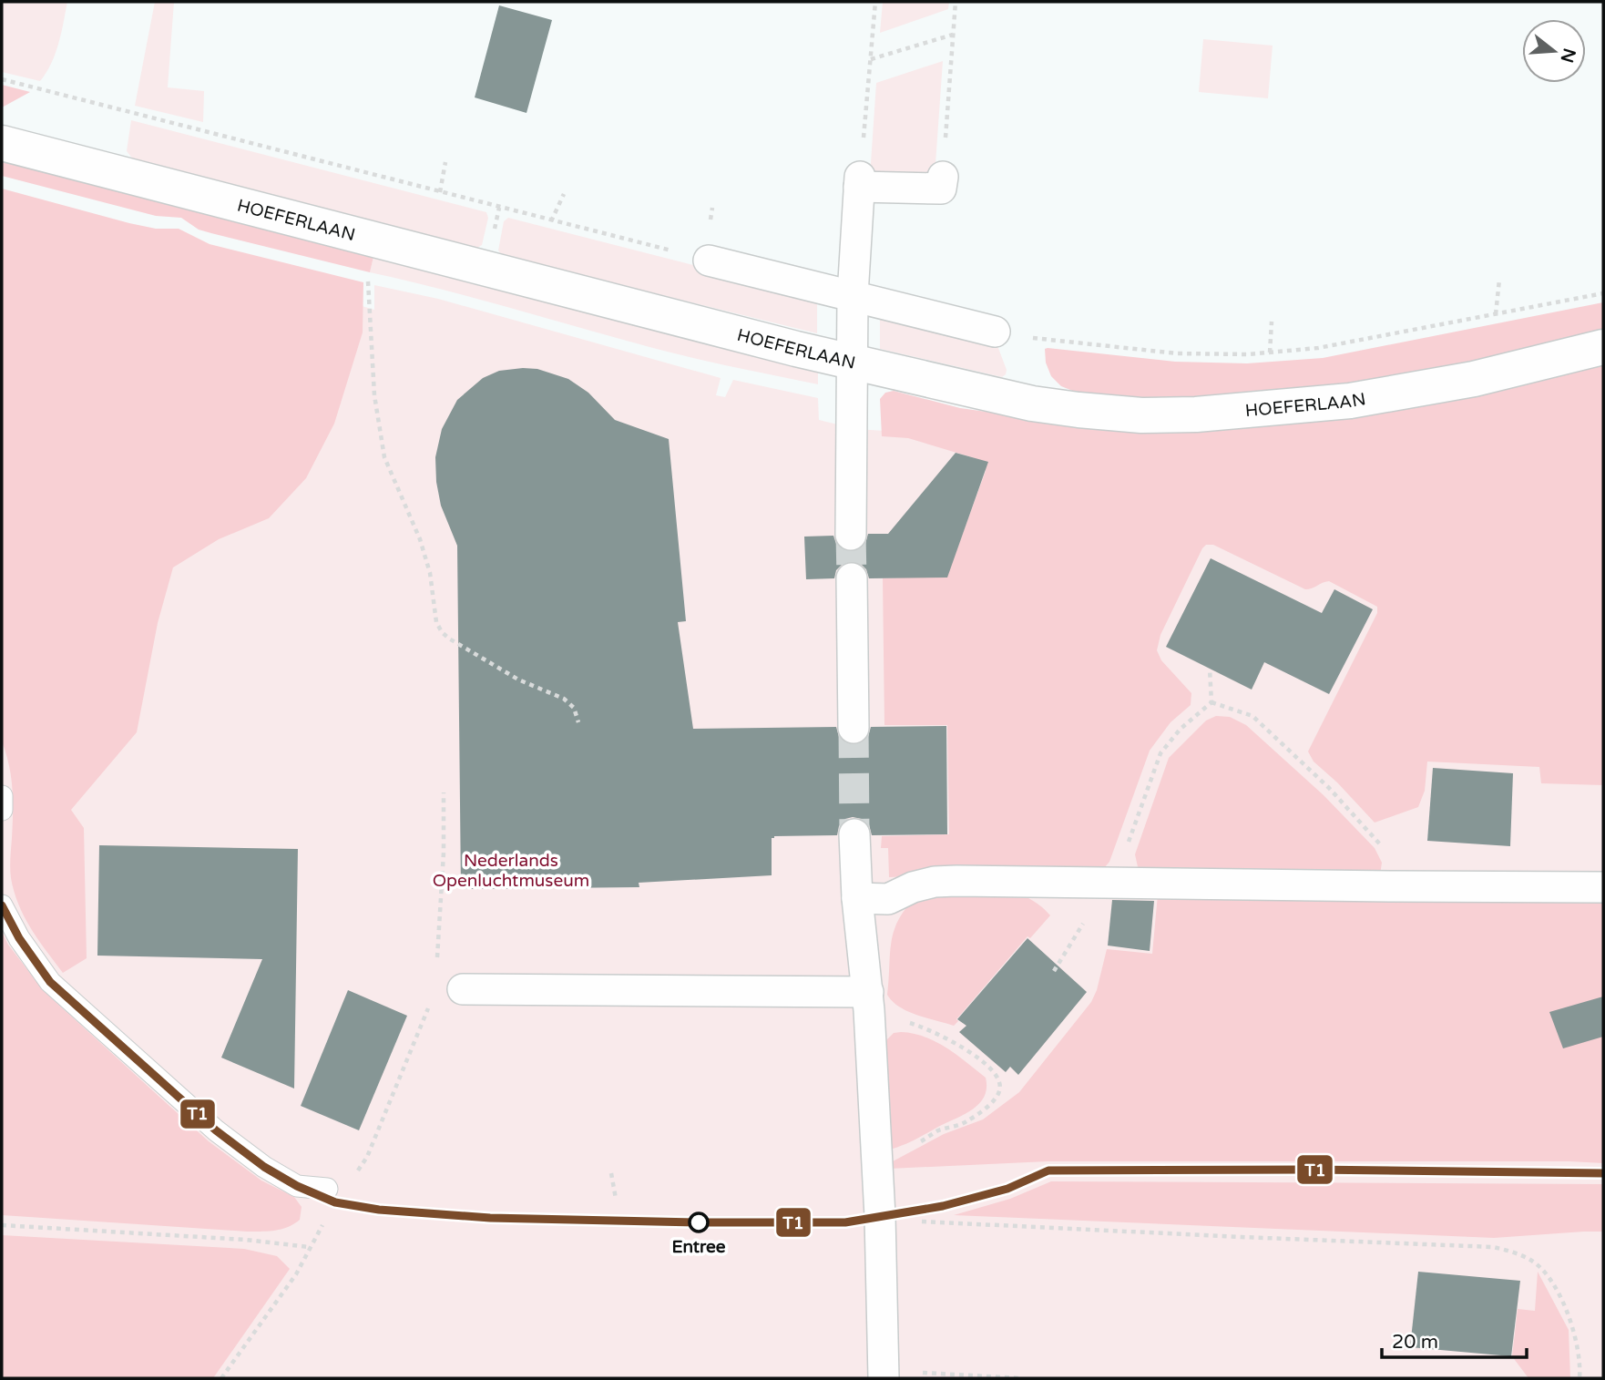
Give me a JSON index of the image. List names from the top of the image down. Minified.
{"streets":{"street":["HOEFERLAAN"]},"parks":["Nederlands Openluchtmuseum"],"places":["Entree"],"lines":["transit line T1"],"scale_bar":"20 m","north":"right"}
